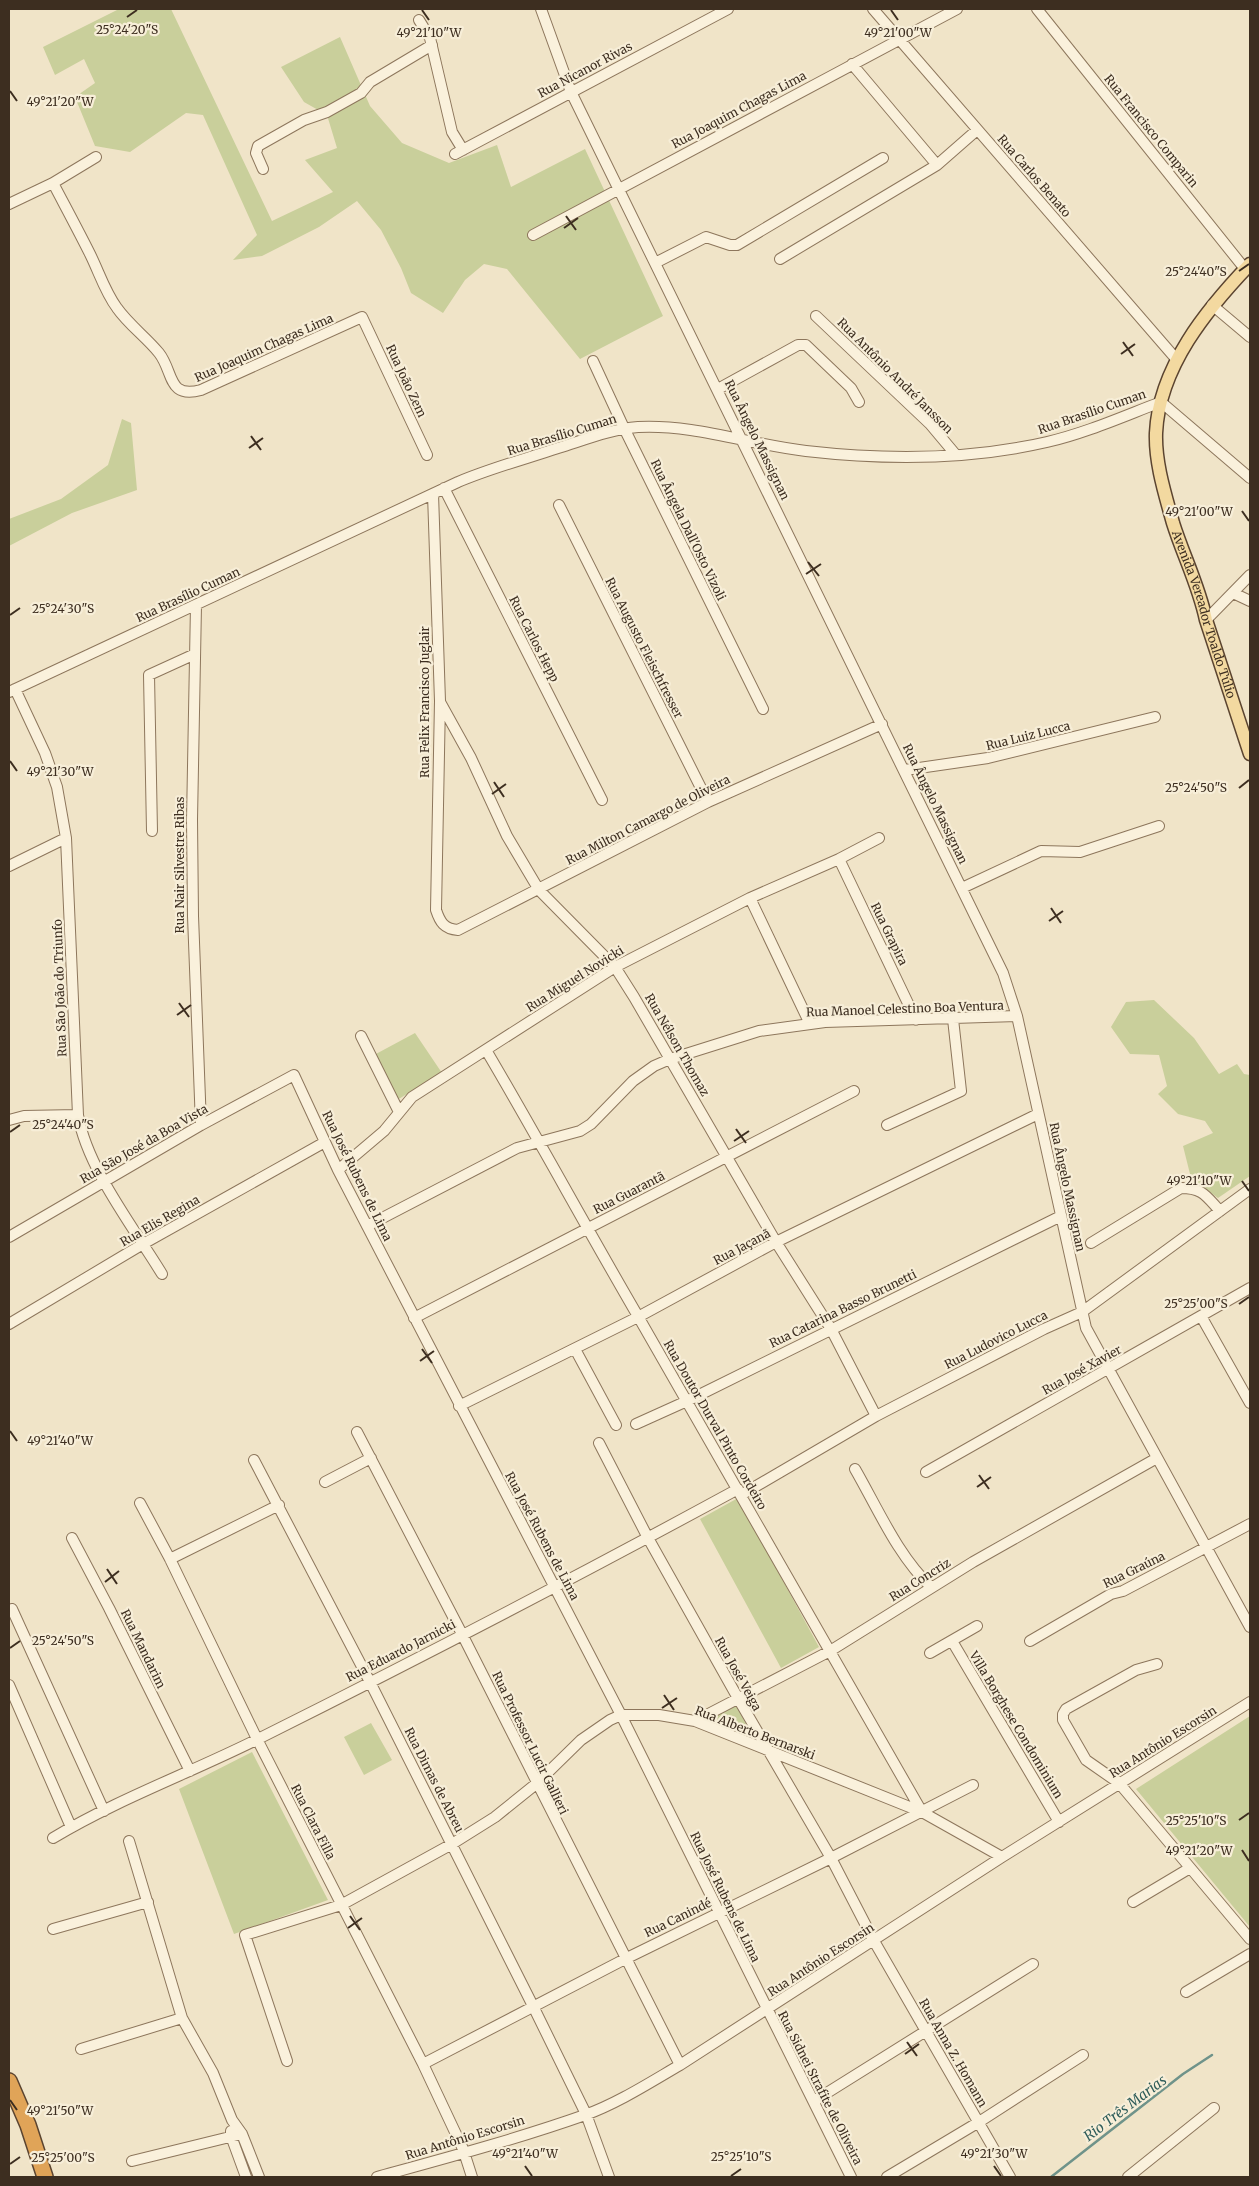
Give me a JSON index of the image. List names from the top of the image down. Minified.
{"streets":{"main road":["Avenida Vereador Toaldo Túlio"],"street":["Rua Nicanor Rivas","Rua Joaquim Chagas Lima","Rua Francisco Comparin","Rua Carlos Benato","Rua Antônio André Jansson","Rua João Zem","Rua Brasílio Cuman","Rua Ângelo Massignan","Rua Ângela Dall'Osto Vizoli","Rua Carlos Hepp","Rua Augusto Fleischfresser","Rua Felix Francisco Juglair","Rua Luiz Lucca","Rua Milton Camargo de Oliveira","Rua Nair Silvestre Ribas","Rua Grapira","Rua Miguel Novicki","Rua São João do Triunfo","Rua Manoel Celestino Boa Ventura","Rua Nélson Thomaz","Rua São José da Boa Vista","Rua José Rubens de Lima","Rua Guarantã","Rua Elis Regina","Rua Jaçanã","Rua Catarina Basso Brunetti","Rua Ludovico Lucca","Rua José Xavier","Rua Doutor Durval Pinto Cordeiro","Rua Graúna","Rua Concriz","Rua Mandarim","Rua Eduardo Jarnicki","Rua José Veiga","Villa Borghese Condominium","Rua Alberto Bernarski","Rua Antônio Escorsin","Rua Professor Lucir Gallieri","Rua Dimas de Abreu","Rua Clara Filla","Rua Canindé","Rua Anna Z. Homann","Rua Sidnei Strafite de Oliveira"]},"crossings":[["Rua Nicanor Rivas","Rua Ângelo Massignan"],["Rua Joaquim Chagas Lima","Rua Carlos Benato"],["Rua Joaquim Chagas Lima","Rua João Zem"],["Rua Joaquim Chagas Lima","Rua Ângelo Massignan"],["Rua Francisco Comparin","Avenida Vereador Toaldo Túlio"],["Rua Carlos Benato","Avenida Vereador Toaldo Túlio"],["Rua Antônio André Jansson","Rua Brasílio Cuman"],["Rua Brasílio Cuman","Rua Ângelo Massignan"],["Rua Brasílio Cuman","Rua Ângela Dall'Osto Vizoli"],["Rua Brasílio Cuman","Avenida Vereador Toaldo Túlio"],["Rua Brasílio Cuman","Rua Carlos Hepp"],["Rua Brasílio Cuman","Rua Felix Francisco Juglair"],["Rua Brasílio Cuman","Rua Nair Silvestre Ribas"],["Rua Brasílio Cuman","Rua São João do Triunfo"],["Rua Ângelo Massignan","Rua Luiz Lucca"],["Rua Ângelo Massignan","Rua Milton Camargo de Oliveira"],["Rua Ângelo Massignan","Rua Manoel Celestino Boa Ventura"],["Rua Ângelo Massignan","Rua Jaçanã"],["Rua Ângelo Massignan","Rua Catarina Basso Brunetti"],["Rua Ângelo Massignan","Rua Ludovico Lucca"],["Rua Ângelo Massignan","Rua José Xavier"],["Rua Ângelo Massignan","Rua Graúna"],["Rua Ângelo Massignan","Rua Concriz"],["Rua Augusto Fleischfresser","Rua Milton Camargo de Oliveira"],["Rua Felix Francisco Juglair","Rua Milton Camargo de Oliveira"],["Rua Felix Francisco Juglair","Rua Nélson Thomaz"],["Rua Milton Camargo de Oliveira","Rua Nélson Thomaz"],["Rua Nair Silvestre Ribas","Rua São José da Boa Vista"],["Rua Grapira","Rua Miguel Novicki"],["Rua Grapira","Rua Manoel Celestino Boa Ventura"],["Rua Miguel Novicki","Rua Nélson Thomaz"],["Rua Miguel Novicki","Rua José Rubens de Lima"],["Rua Miguel Novicki","Rua Doutor Durval Pinto Cordeiro"],["Rua São João do Triunfo","Rua São José da Boa Vista"],["Rua São João do Triunfo","Rua Elis Regina"],["Rua Manoel Celestino Boa Ventura","Rua Nélson Thomaz"],["Rua Manoel Celestino Boa Ventura","Rua José Rubens de Lima"],["Rua Manoel Celestino Boa Ventura","Rua Doutor Durval Pinto Cordeiro"],["Rua Nélson Thomaz","Rua Guarantã"],["Rua Nélson Thomaz","Rua Jaçanã"],["Rua Nélson Thomaz","Rua Catarina Basso Brunetti"],["Rua Nélson Thomaz","Rua Ludovico Lucca"],["Rua São José da Boa Vista","Rua José Rubens de Lima"],["Rua José Rubens de Lima","Rua Guarantã"],["Rua José Rubens de Lima","Rua Elis Regina"],["Rua José Rubens de Lima","Rua Jaçanã"],["Rua José Rubens de Lima","Rua Eduardo Jarnicki"],["Rua José Rubens de Lima","Rua Alberto Bernarski"],["Rua José Rubens de Lima","Rua Antônio Escorsin"],["Rua José Rubens de Lima","Rua Canindé"],["Rua José Rubens de Lima","Rua Sidnei Strafite de Oliveira"],["Rua Guarantã","Rua Doutor Durval Pinto Cordeiro"],["Rua Jaçanã","Rua Doutor Durval Pinto Cordeiro"],["Rua Catarina Basso Brunetti","Rua Doutor Durval Pinto Cordeiro"],["Rua Ludovico Lucca","Rua Doutor Durval Pinto Cordeiro"],["Rua Ludovico Lucca","Rua Eduardo Jarnicki"],["Rua Doutor Durval Pinto Cordeiro","Rua Concriz"],["Rua Doutor Durval Pinto Cordeiro","Rua Eduardo Jarnicki"],["Rua Doutor Durval Pinto Cordeiro","Rua Alberto Bernarski"],["Rua Doutor Durval Pinto Cordeiro","Rua Canindé"],["Rua Concriz","Rua José Veiga"],["Rua Concriz","Rua Alberto Bernarski"],["Rua Mandarim","Rua Eduardo Jarnicki"],["Rua Eduardo Jarnicki","Rua José Veiga"],["Rua Eduardo Jarnicki","Rua Professor Lucir Gallieri"],["Rua Eduardo Jarnicki","Rua Dimas de Abreu"],["Rua Eduardo Jarnicki","Rua Clara Filla"],["Rua José Veiga","Rua Alberto Bernarski"],["Rua José Veiga","Rua Antônio Escorsin"],["Rua José Veiga","Rua Canindé"],["Rua José Veiga","Rua Anna Z. Homann"],["Villa Borghese Condominium","Rua Antônio Escorsin"],["Rua Alberto Bernarski","Rua Antônio Escorsin"],["Rua Alberto Bernarski","Rua Canindé"],["Rua Antônio Escorsin","Rua Professor Lucir Gallieri"],["Rua Antônio Escorsin","Rua Dimas de Abreu"],["Rua Antônio Escorsin","Rua Clara Filla"],["Rua Antônio Escorsin","Rua Anna Z. Homann"],["Rua Antônio Escorsin","Rua Sidnei Strafite de Oliveira"],["Rua Professor Lucir Gallieri","Rua Canindé"],["Rua Dimas de Abreu","Rua Canindé"],["Rua Clara Filla","Rua Canindé"]],"water":["Rio Três Marias"],"coordinates":["25°24'20\"S","49°21'00\"W","49°21'10\"W","49°21'20\"W","25°24'40\"S","25°24'30\"S","49°21'30\"W","25°24'50\"S","25°25'00\"S","49°21'40\"W","25°25'10\"S","49°21'50\"W"]}
